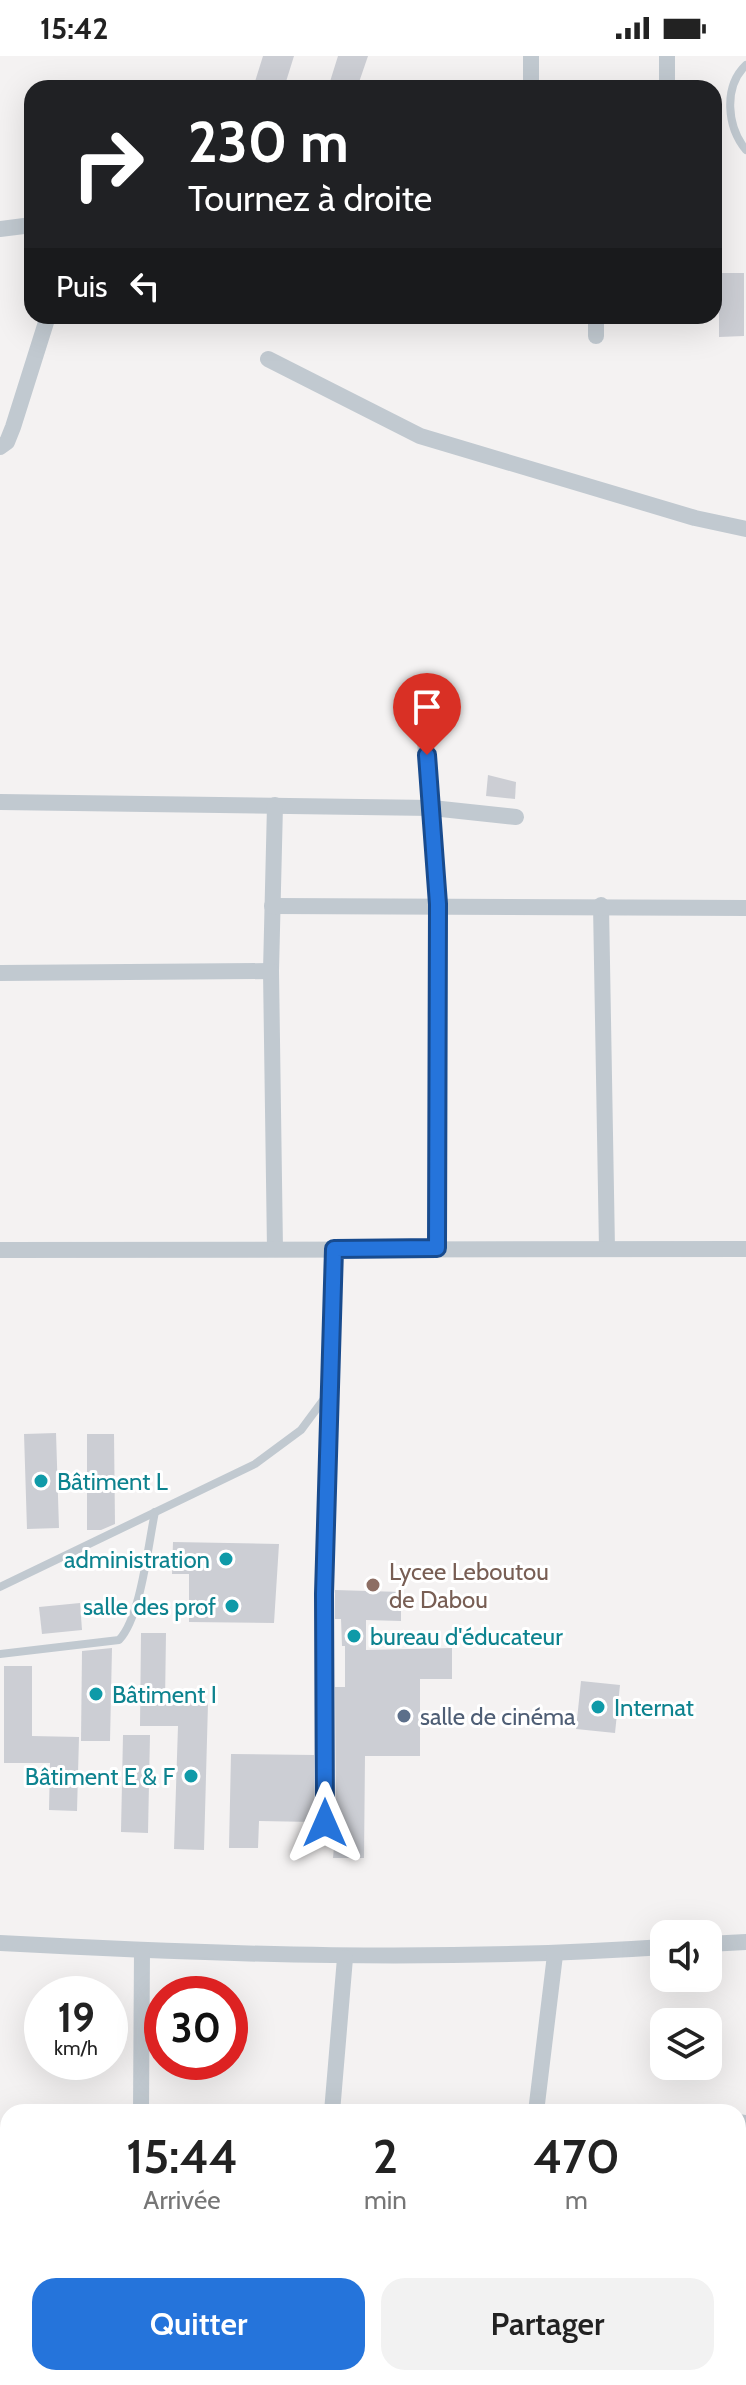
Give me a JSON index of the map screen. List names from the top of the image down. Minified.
{"places":["Bâtiment L","administration","Lycee Leboutou de Dabou","salle des prof","bureau d'éducateur","Bâtiment I","Internat","salle de cinéma","Bâtiment E & F"],"page":{"status":"15:42","turn":["230 m","Tournez à droite"],"then":"Puis","speed":"19 km/h","limit":"30","eta":["15:44","Arrivée","2","min","470","m"],"buttons":["Quitter","Partager"]}}
